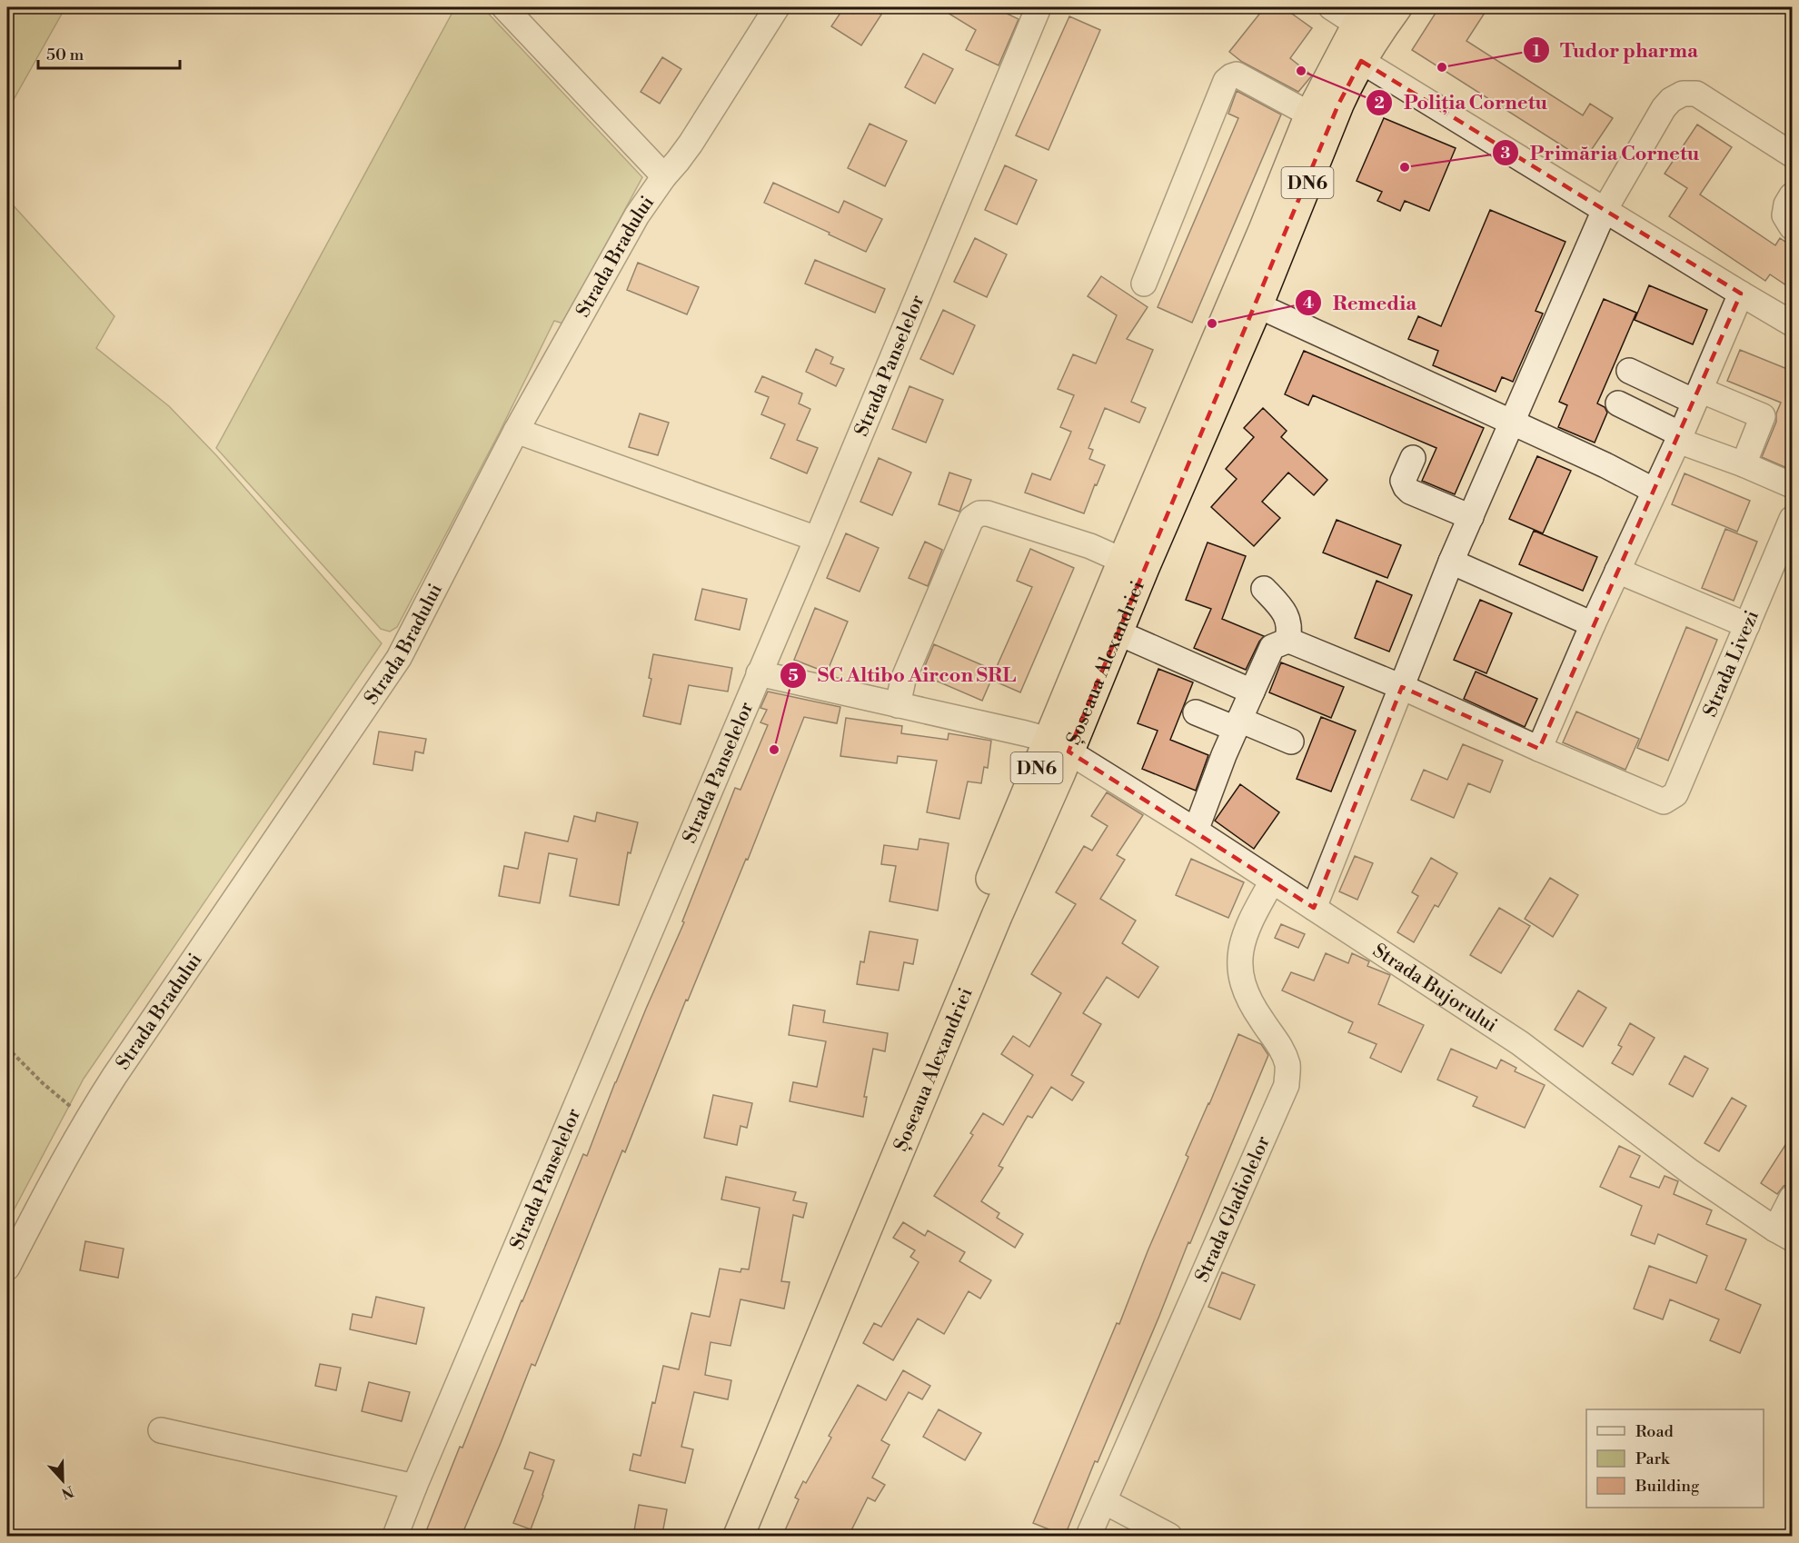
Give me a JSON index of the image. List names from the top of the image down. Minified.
{"streets":{"highway":["DN6","Șoseaua Alexandriei"],"street":["Strada Bradului","Strada Panselelor","Strada Livezi","Strada Bujorului","Strada Gladiolelor"]},"crossings":[["Strada Panselelor","Strada Bujorului"],["Șoseaua Alexandriei","Strada Bujorului"],["Strada Bujorului","Strada Gladiolelor"]],"places":["Tudor pharma","Poliția Cornetu","Primăria Cornetu","Remedia","SC Altibo Aircon SRL"],"legend":["Road","Park","Building"],"scale_bar":"50 m","north":"bottom"}
